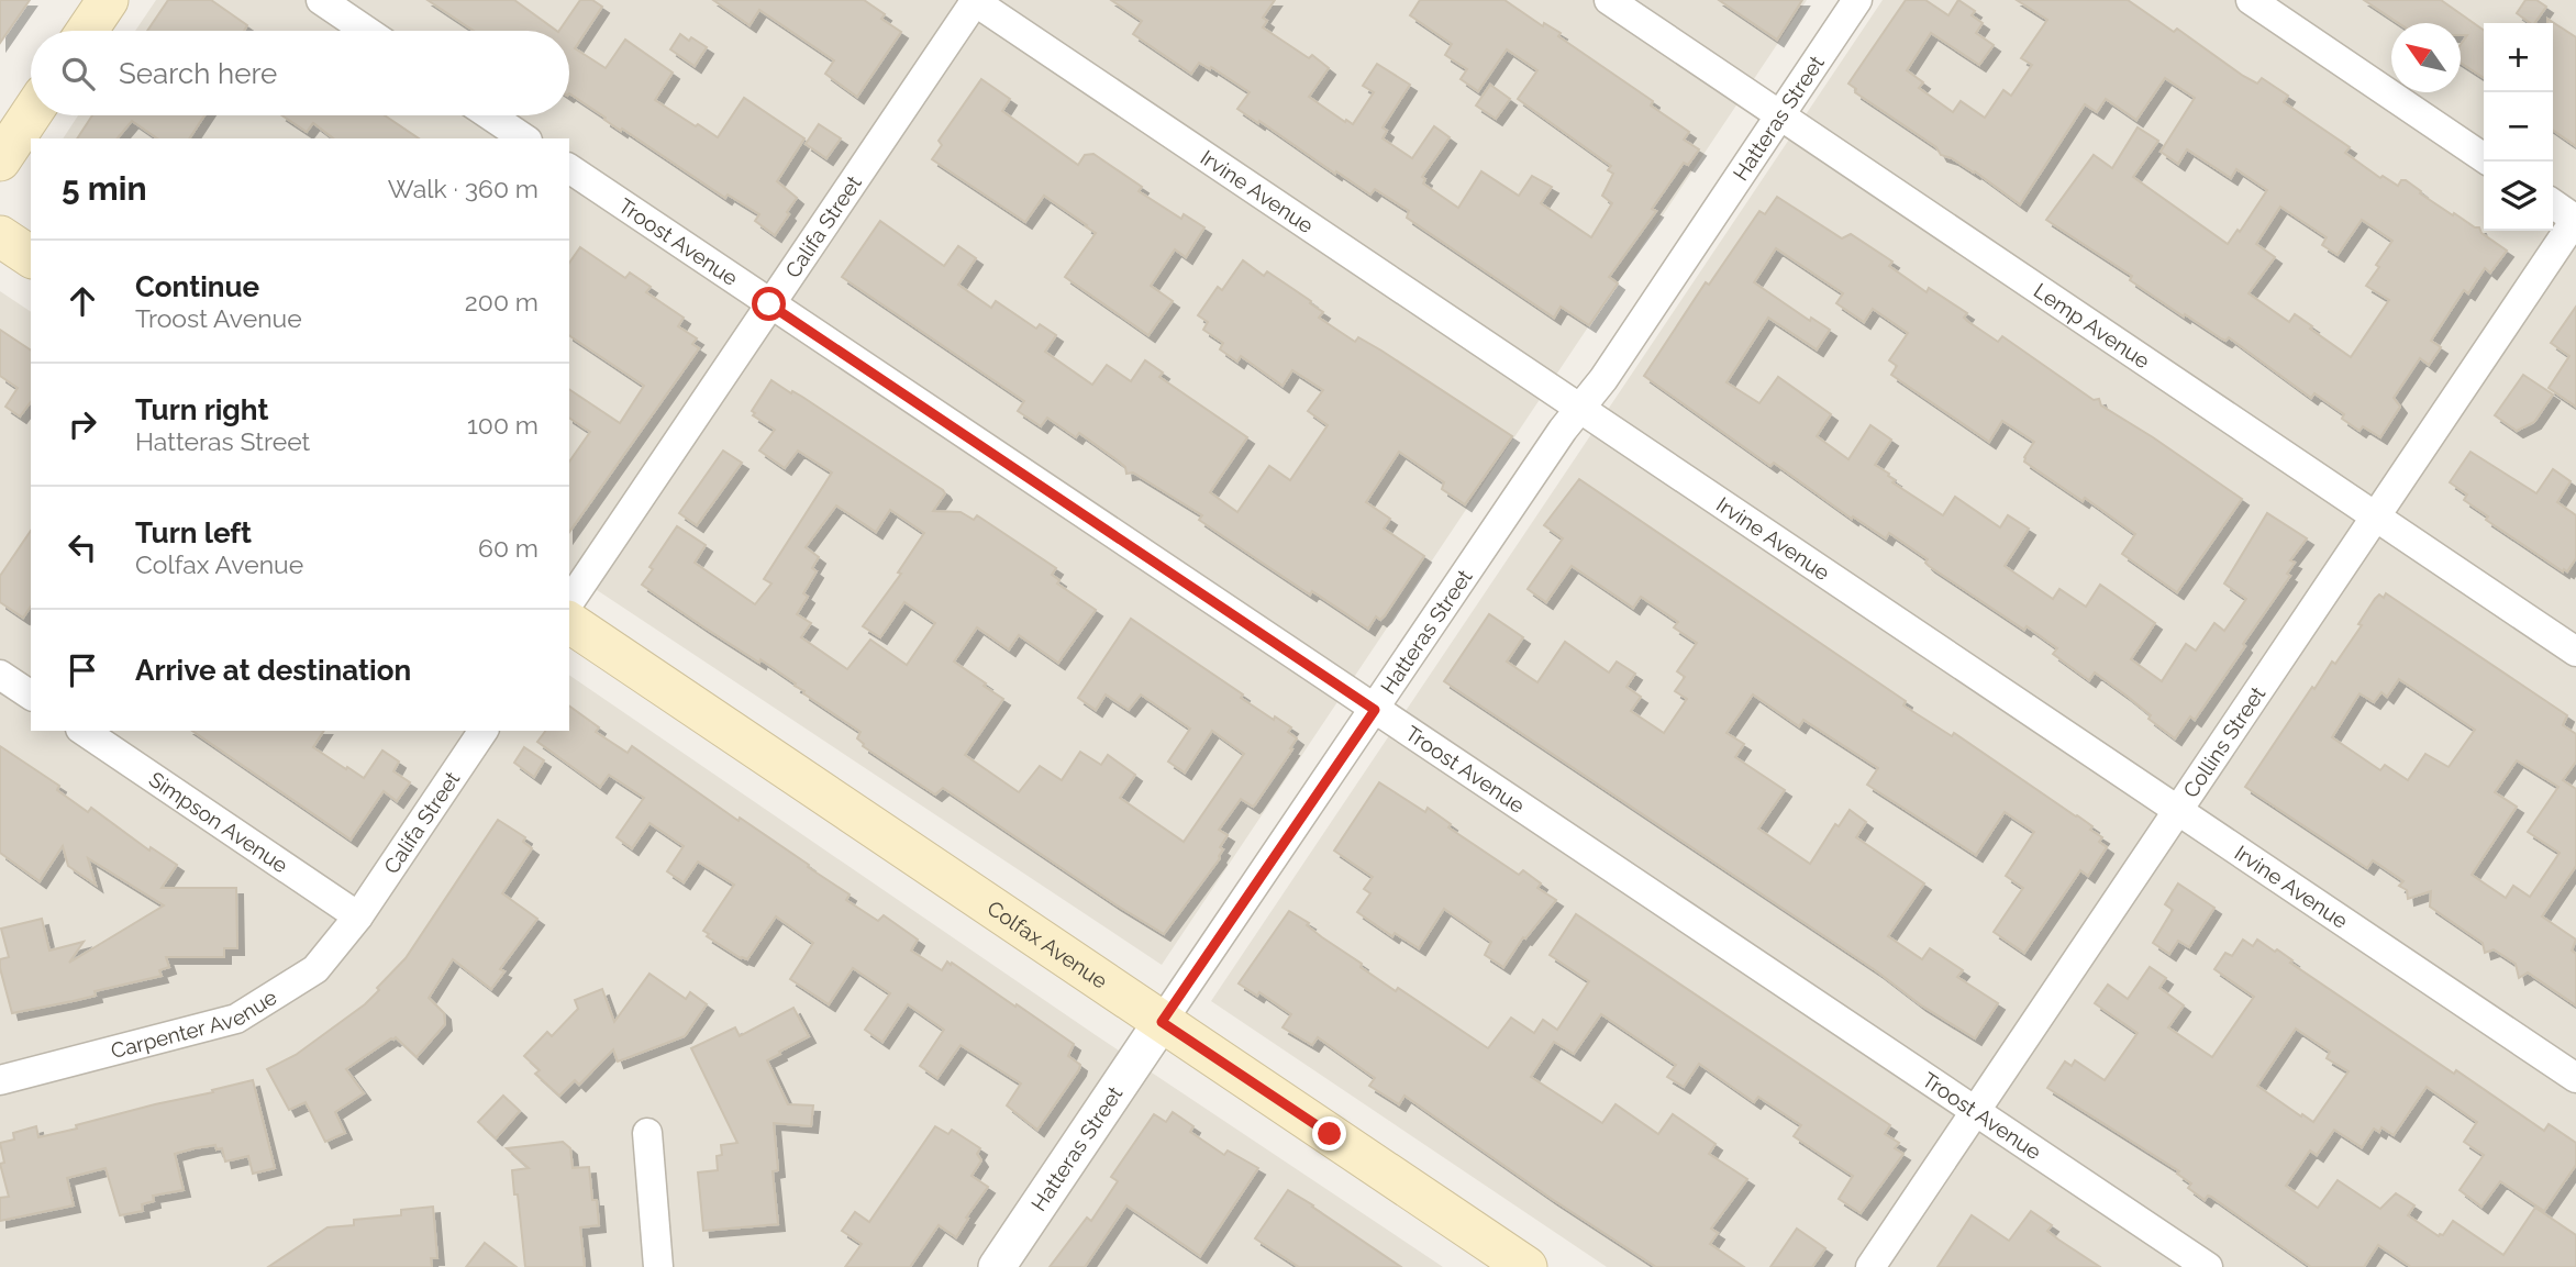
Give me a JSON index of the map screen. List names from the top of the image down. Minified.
{"streets":{"main road":["Colfax Avenue"],"street":["Hatteras Street","Irvine Avenue","Califa Street","Troost Avenue","Lemp Avenue","Collins Street","Simpson Avenue","Carpenter Avenue"]},"crossings":[["Hatteras Street","Irvine Avenue"],["Hatteras Street","Troost Avenue"],["Hatteras Street","Lemp Avenue"],["Hatteras Street","Colfax Avenue"],["Irvine Avenue","Califa Street"],["Irvine Avenue","Collins Street"],["Califa Street","Troost Avenue"],["Califa Street","Simpson Avenue"],["Califa Street","Carpenter Avenue"],["Troost Avenue","Collins Street"],["Lemp Avenue","Collins Street"],["Simpson Avenue","Carpenter Avenue"]],"north":"top left","page":{"map_buttons":["+","−"],"search":"Search here","heading":["5 min","Walk · 360 m"],"list":[["Continue","Troost Avenue","200 m"],["Turn right","Hatteras Street","100 m"],["Turn left","Colfax Avenue","60 m"],"Arrive at destination"]}}
